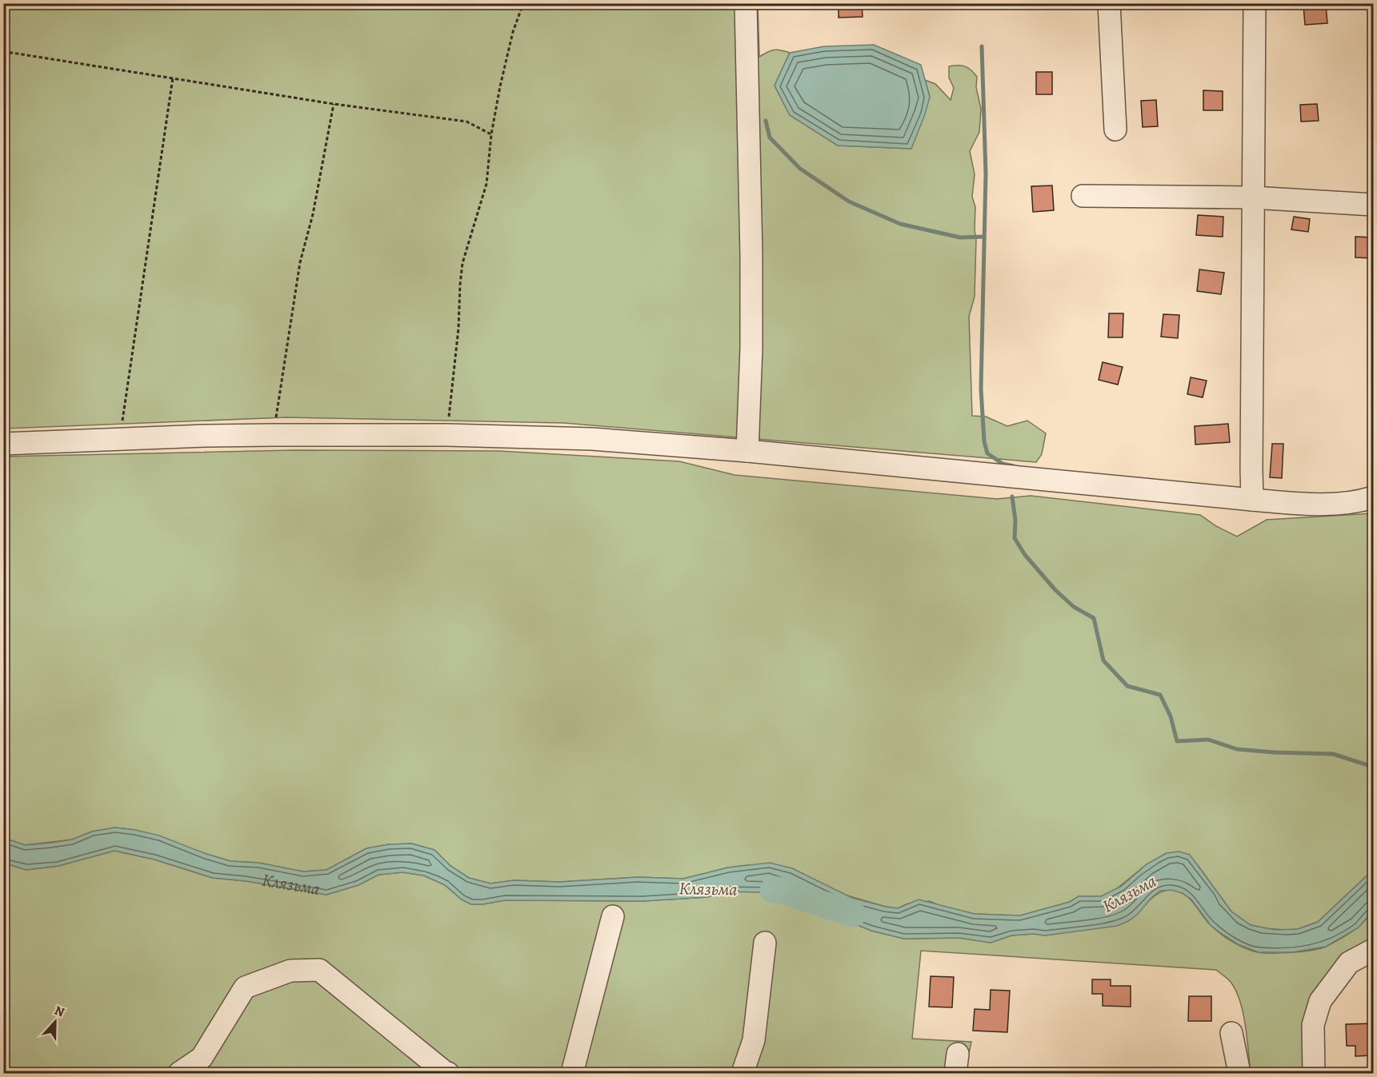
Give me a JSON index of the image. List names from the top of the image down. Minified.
{"water":["Клязьма"],"north":"top"}
